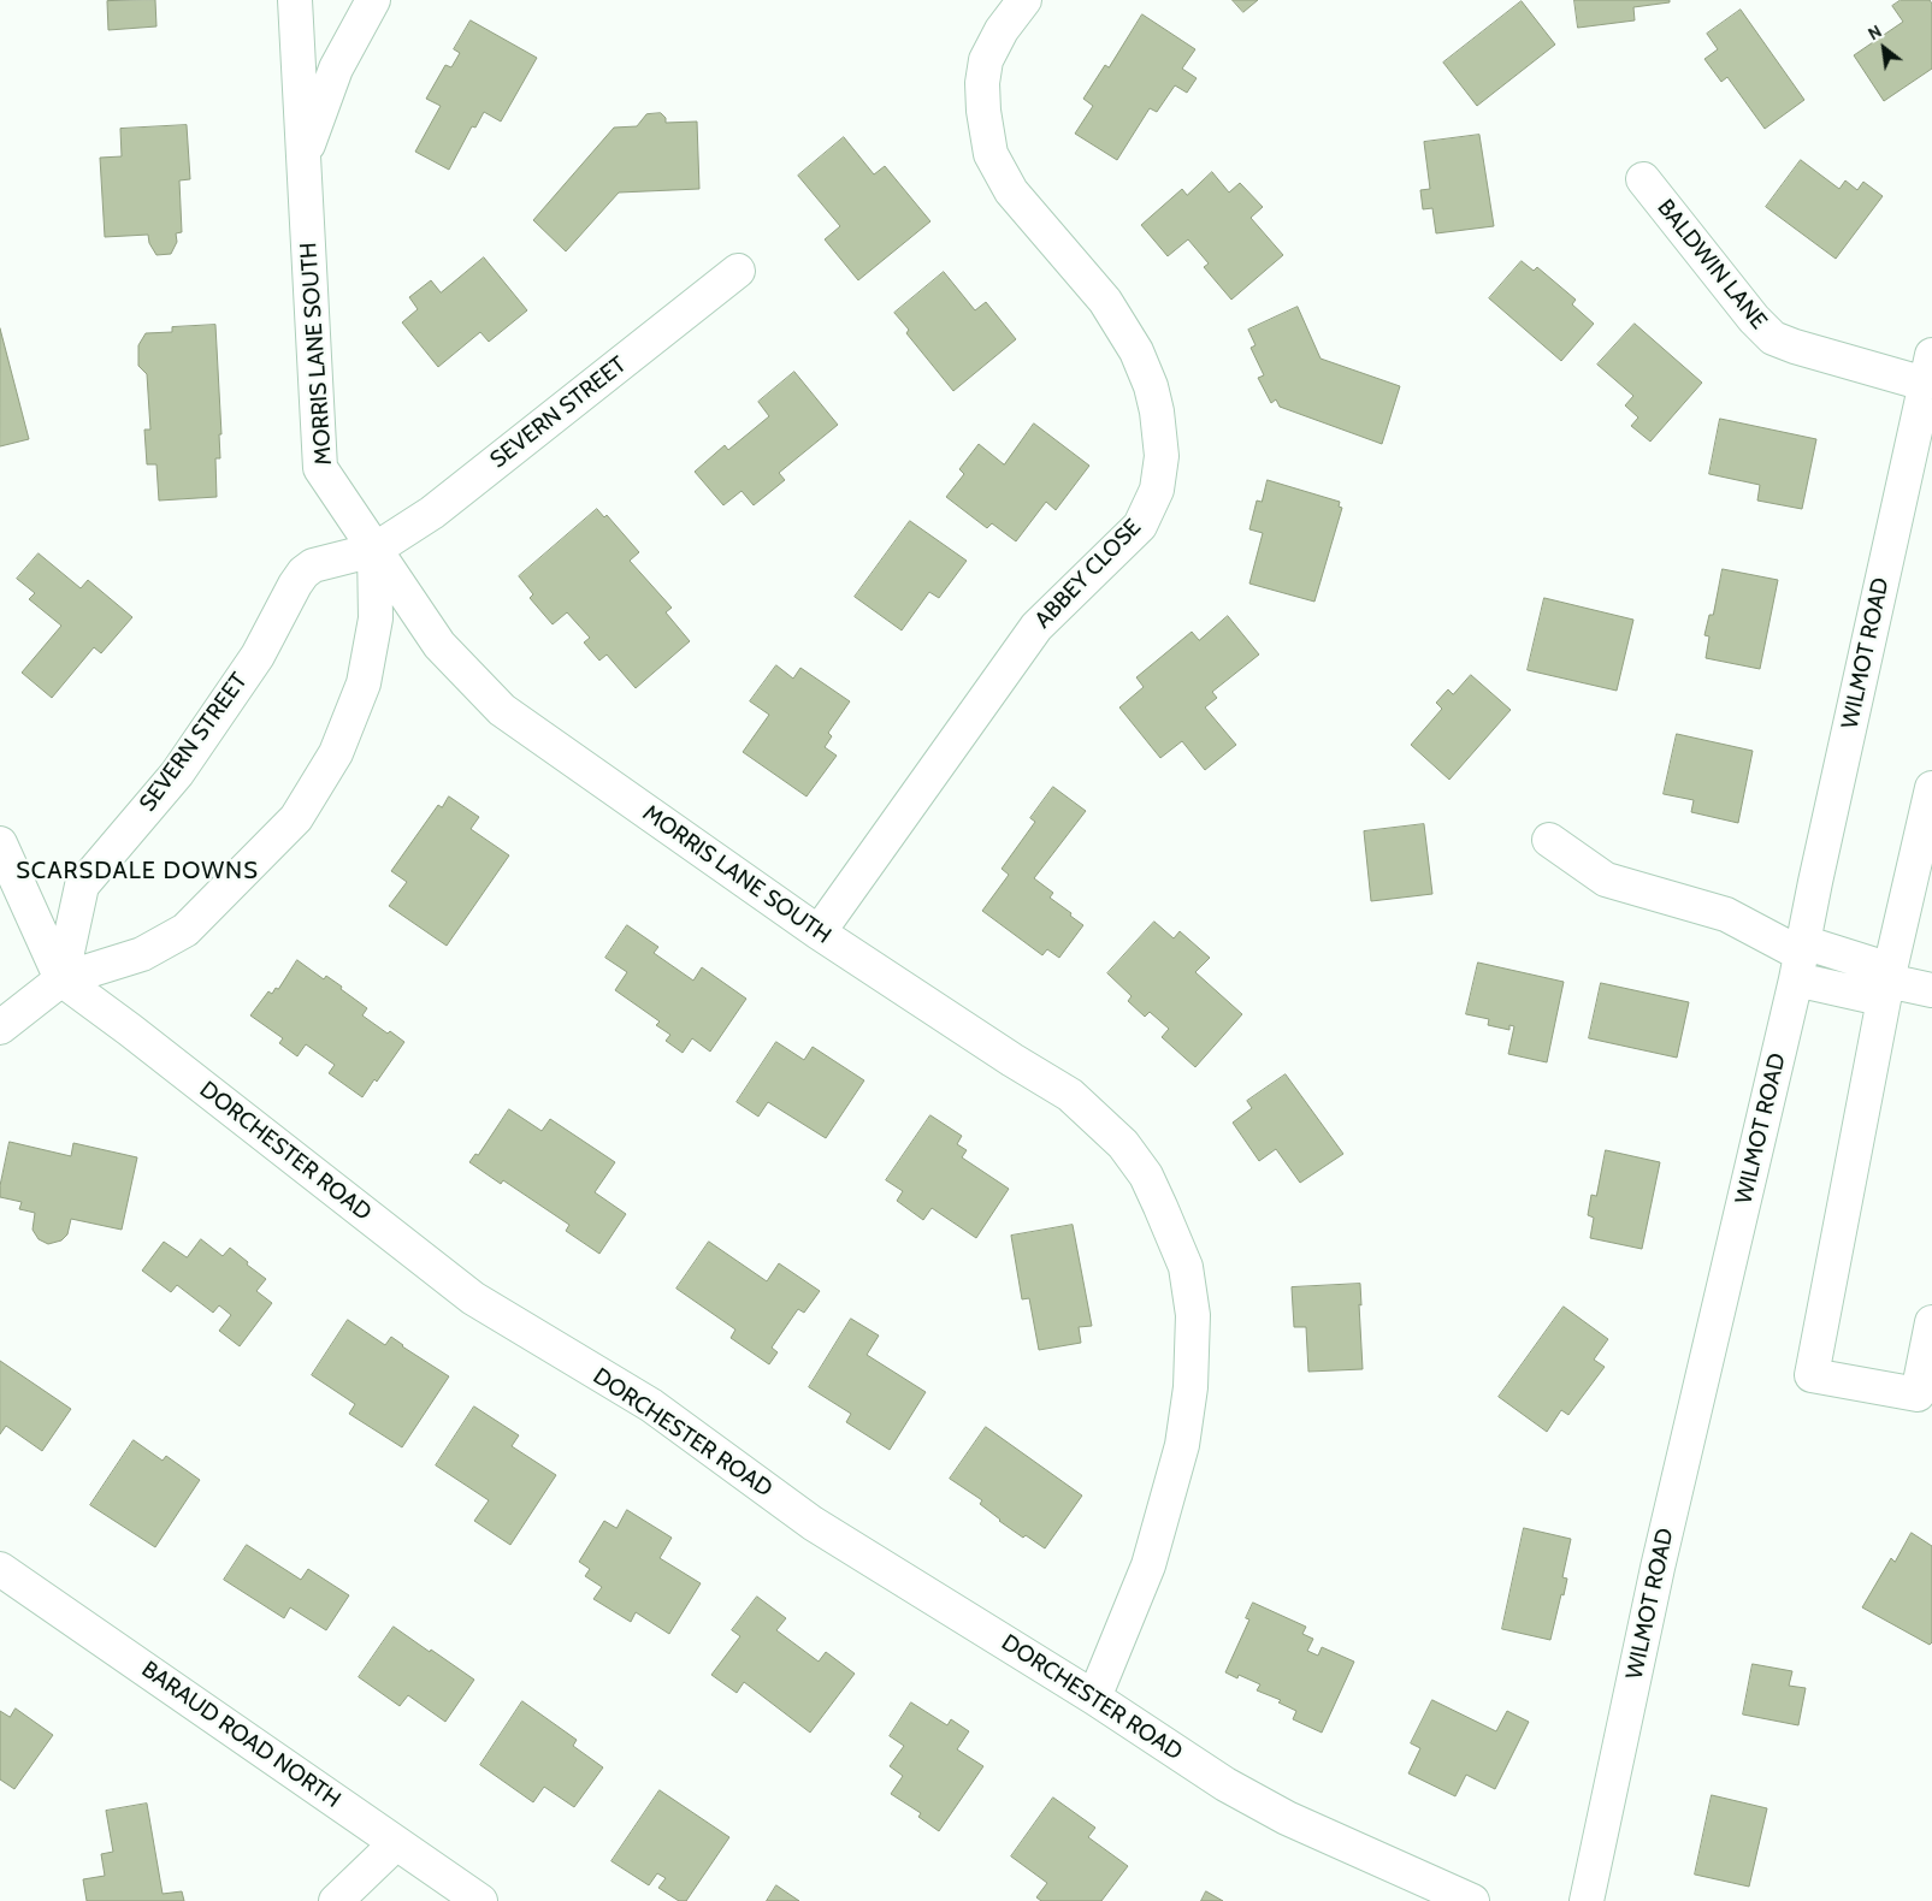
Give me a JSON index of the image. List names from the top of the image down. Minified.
{"streets":{"street":["BALDWIN LANE","MORRIS LANE SOUTH","SEVERN STREET","ABBEY CLOSE","WILMOT ROAD","DORCHESTER ROAD","BARAUD ROAD NORTH"]},"crossings":[["BALDWIN LANE","WILMOT ROAD"],["MORRIS LANE SOUTH","SEVERN STREET"],["MORRIS LANE SOUTH","ABBEY CLOSE"],["MORRIS LANE SOUTH","DORCHESTER ROAD"],["SEVERN STREET","DORCHESTER ROAD"]],"districts":["SCARSDALE DOWNS"],"north":"top left"}
